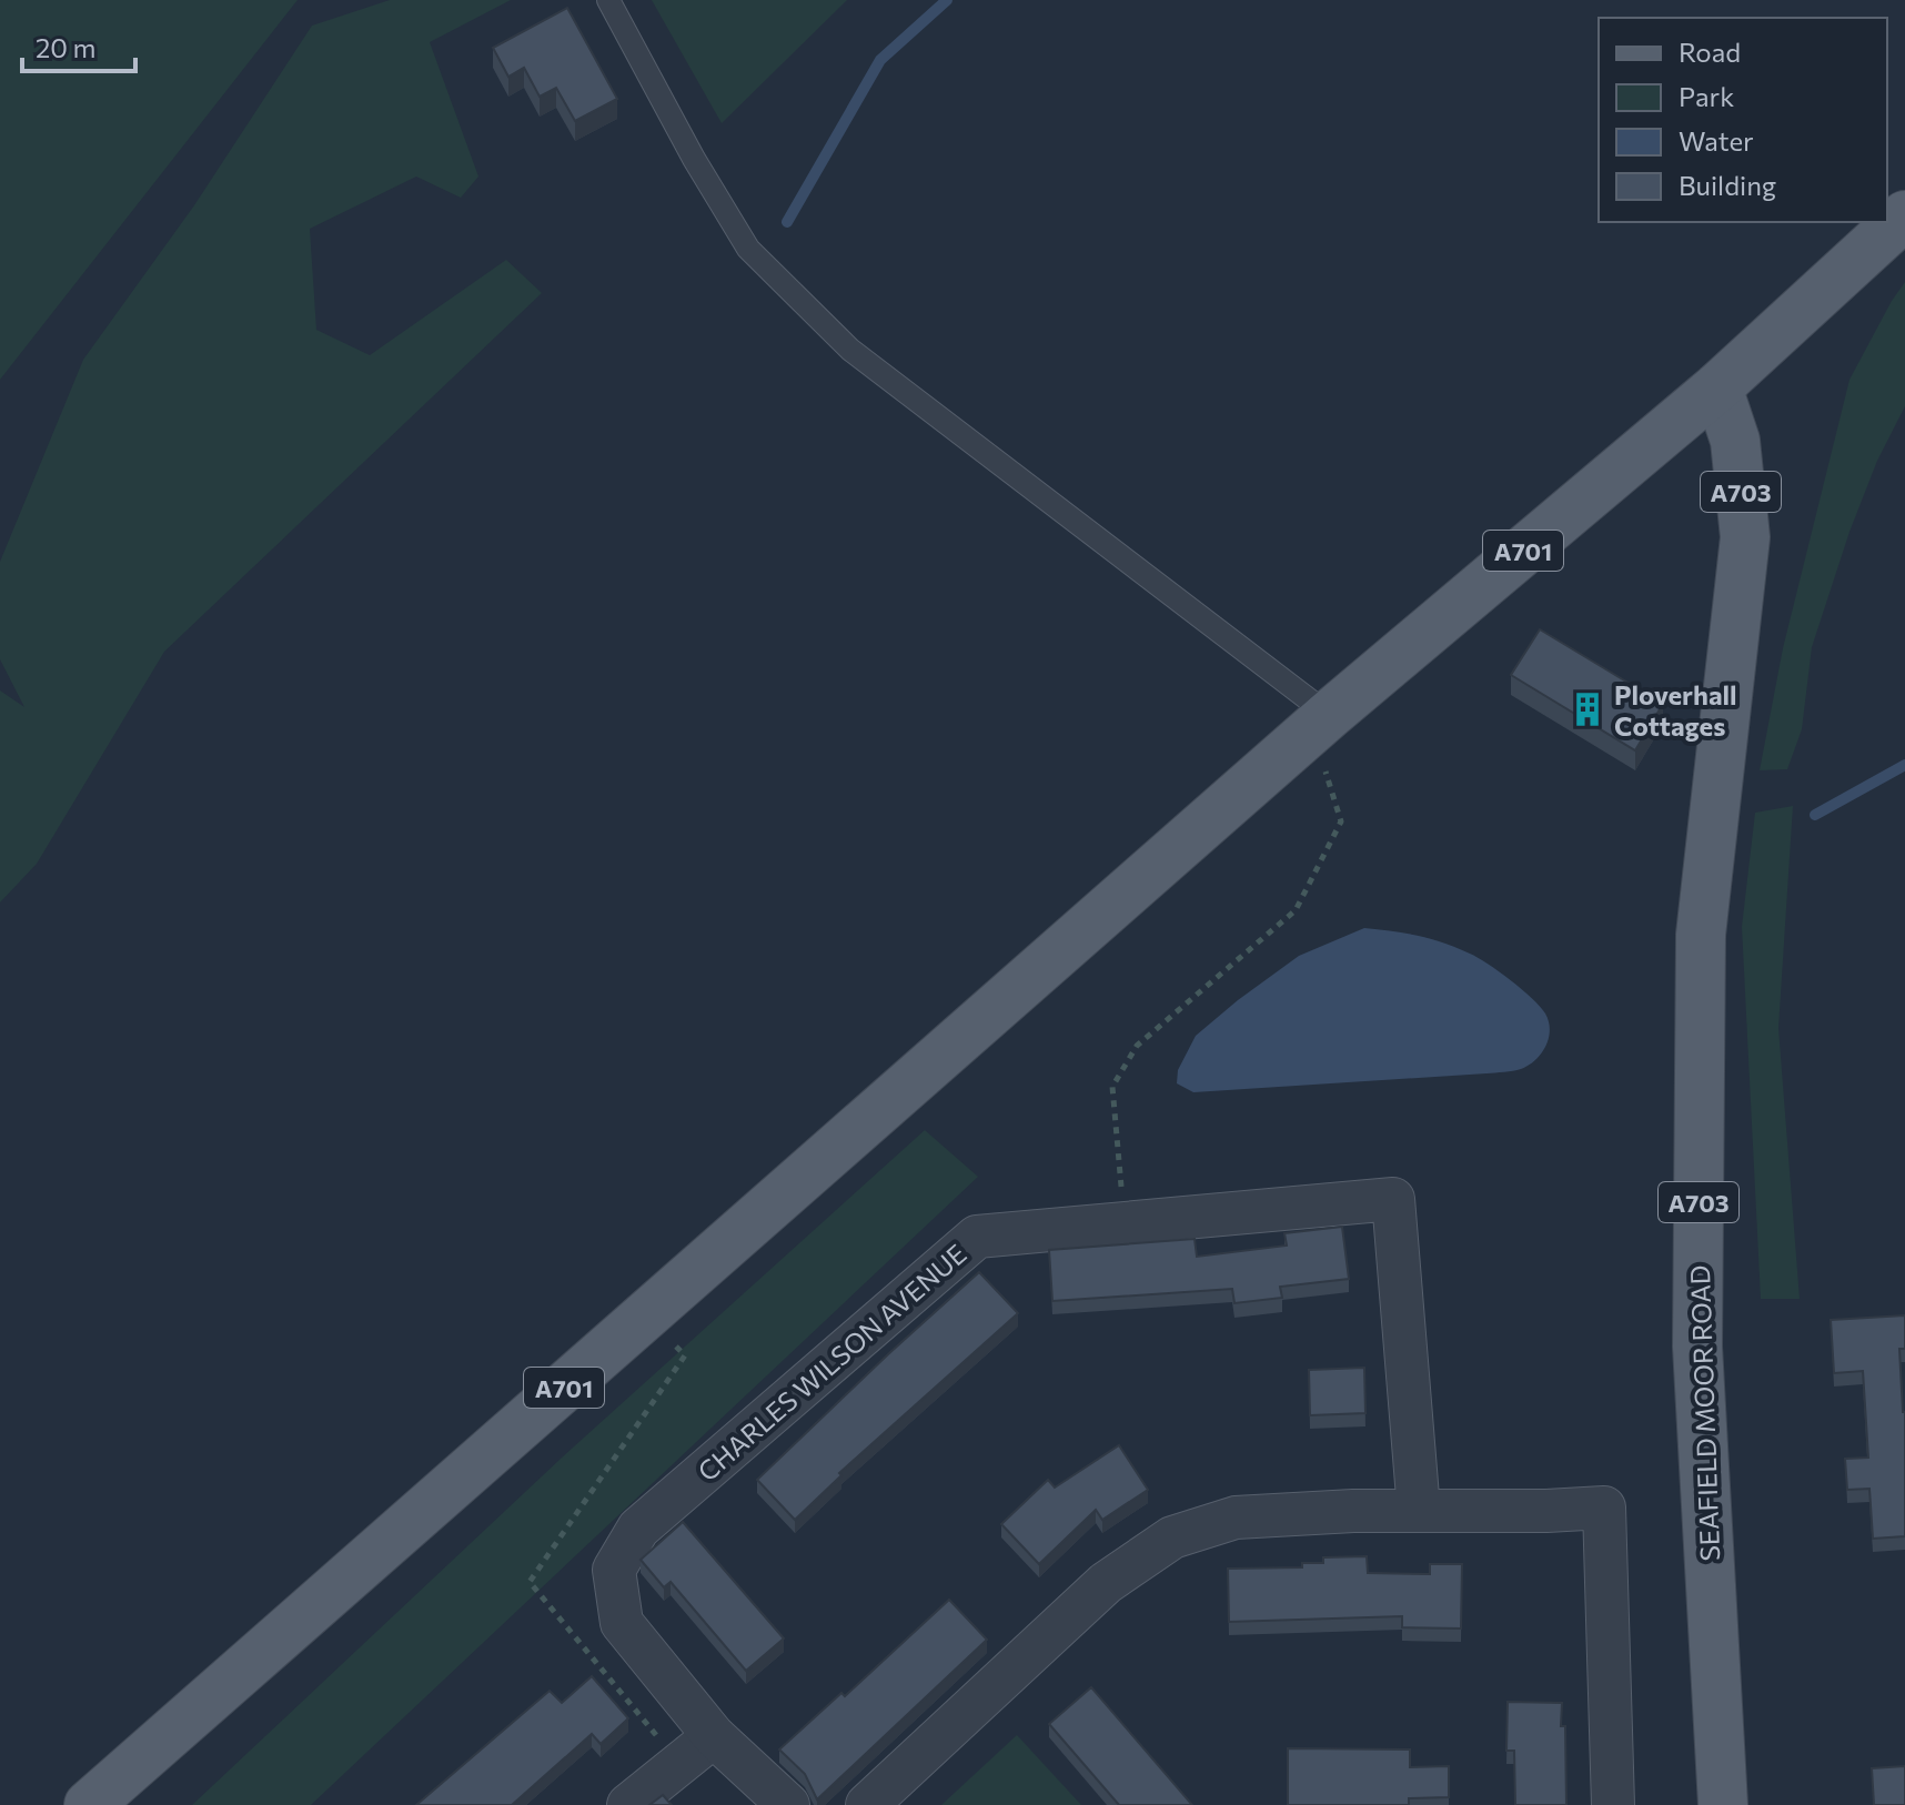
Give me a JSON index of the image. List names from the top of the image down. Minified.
{"streets":{"main road":["A703","A701","SEAFIELD MOOR ROAD"],"street":["CHARLES WILSON AVENUE"]},"crossings":[["A701","SEAFIELD MOOR ROAD"]],"places":{"building":["Ploverhall Cottages"]},"legend":["Road","Park","Water","Building"],"scale_bar":"20 m"}
